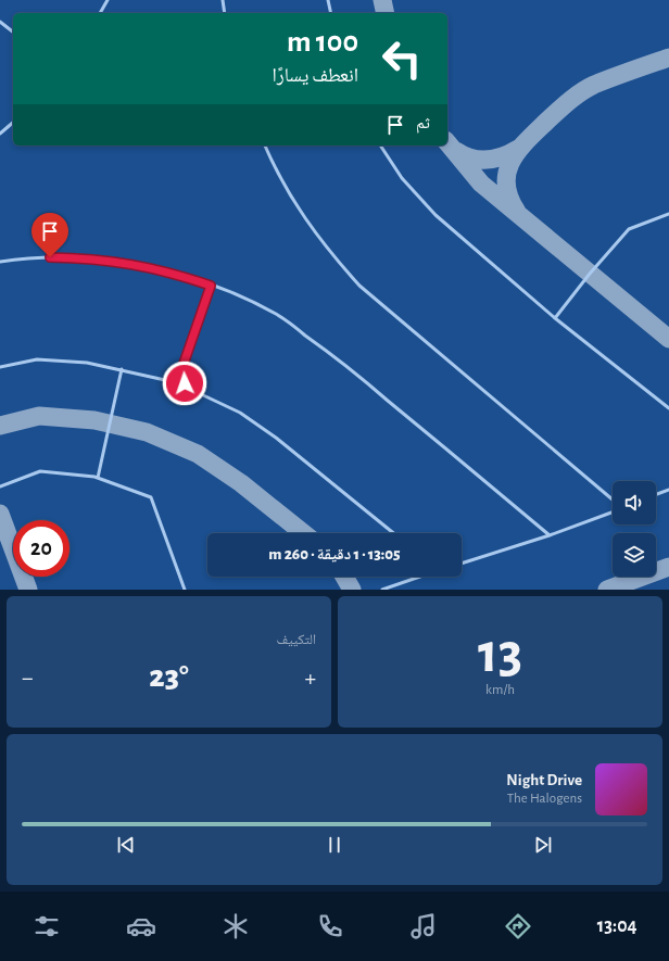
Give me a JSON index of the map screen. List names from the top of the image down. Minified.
{"page":{"turn":["100 m","انعطف يسارًا"],"then":"ثم","limit":"20","trip":"13:05 · 1 دقيقة · 260 m","tile":[["13","km/h"],"التكييف"],"heat":["−","23°","+"],"song":["Night Drive","The Halogens"],"tabs":"13:04"}}
